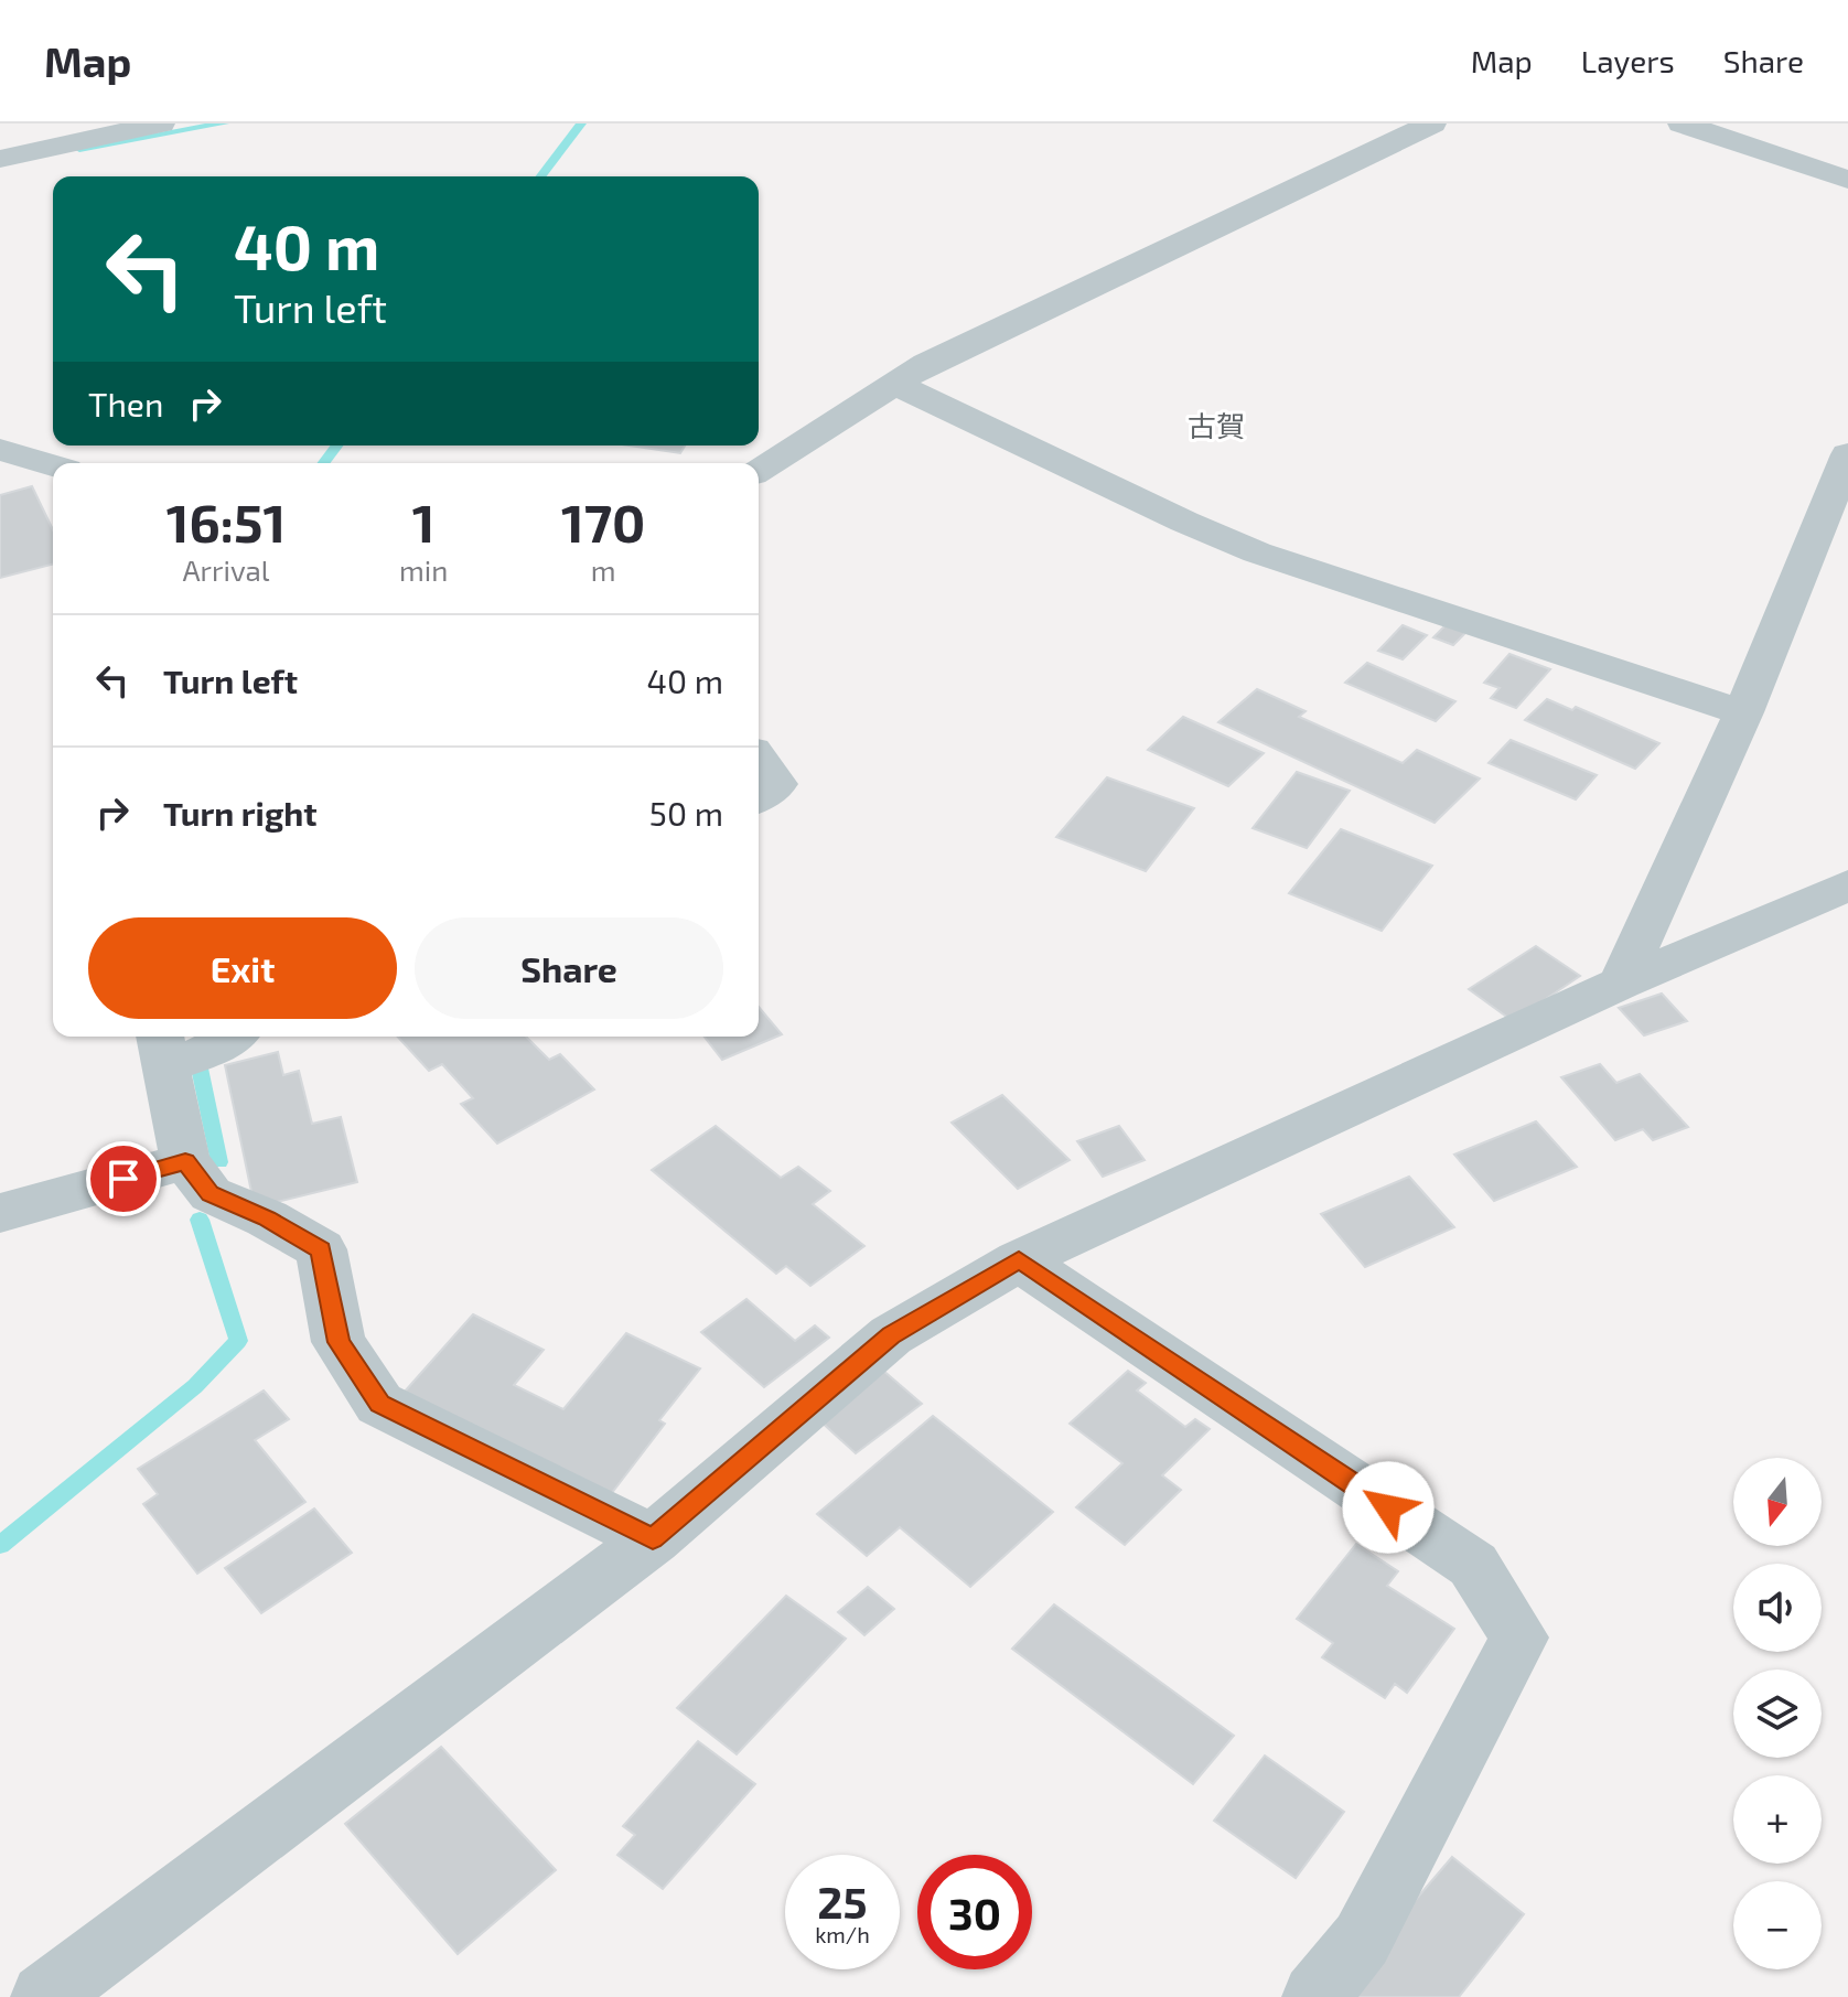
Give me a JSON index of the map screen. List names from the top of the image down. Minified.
{"districts":["古賀"],"north":"bottom","page":{"header":"Map","nav":["Map","Layers","Share"],"turn":["40 m","Turn left"],"then":"Then","eta":["16:51","Arrival","1","min","170","m"],"list":[{"name":"Turn left","value":"40 m"},{"name":"Turn right","value":"50 m"}],"buttons":["Exit","Share"],"map_buttons":["+","−"],"speed":"25 km/h","limit":"30"}}
